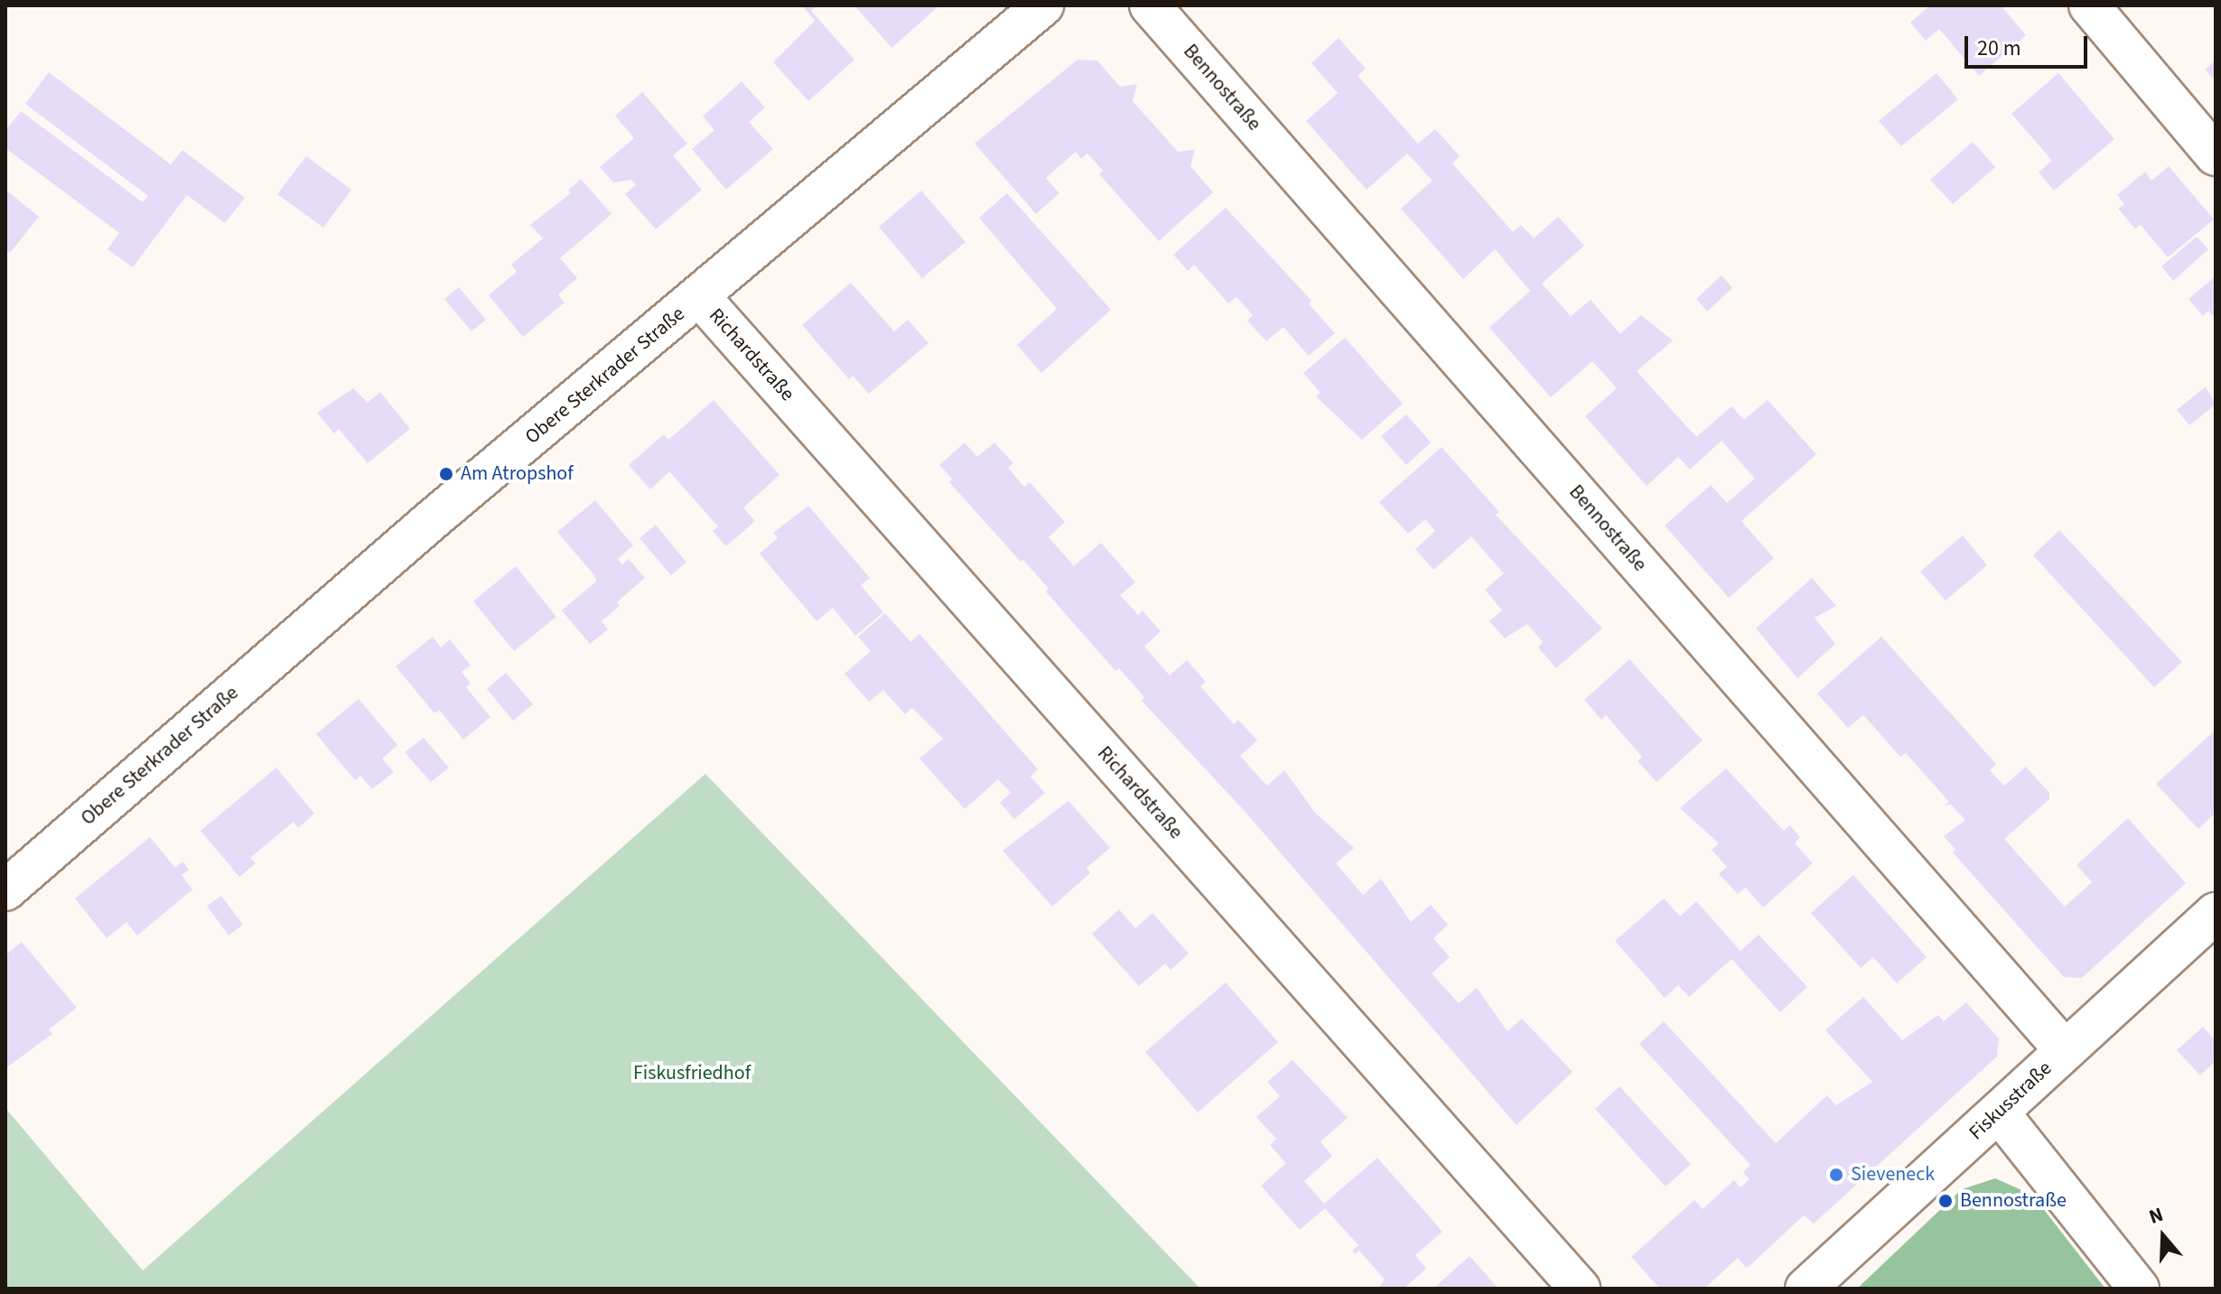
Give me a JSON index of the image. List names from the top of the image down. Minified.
{"streets":{"street":["Bennostraße","Richardstraße","Obere Sterkrader Straße","Fiskusstraße"]},"crossings":[["Bennostraße","Fiskusstraße"],["Richardstraße","Obere Sterkrader Straße"]],"parks":["Fiskusfriedhof"],"places":["Am Atropshof","Sieveneck","Bennostraße"],"scale_bar":"20 m","north":"top"}
